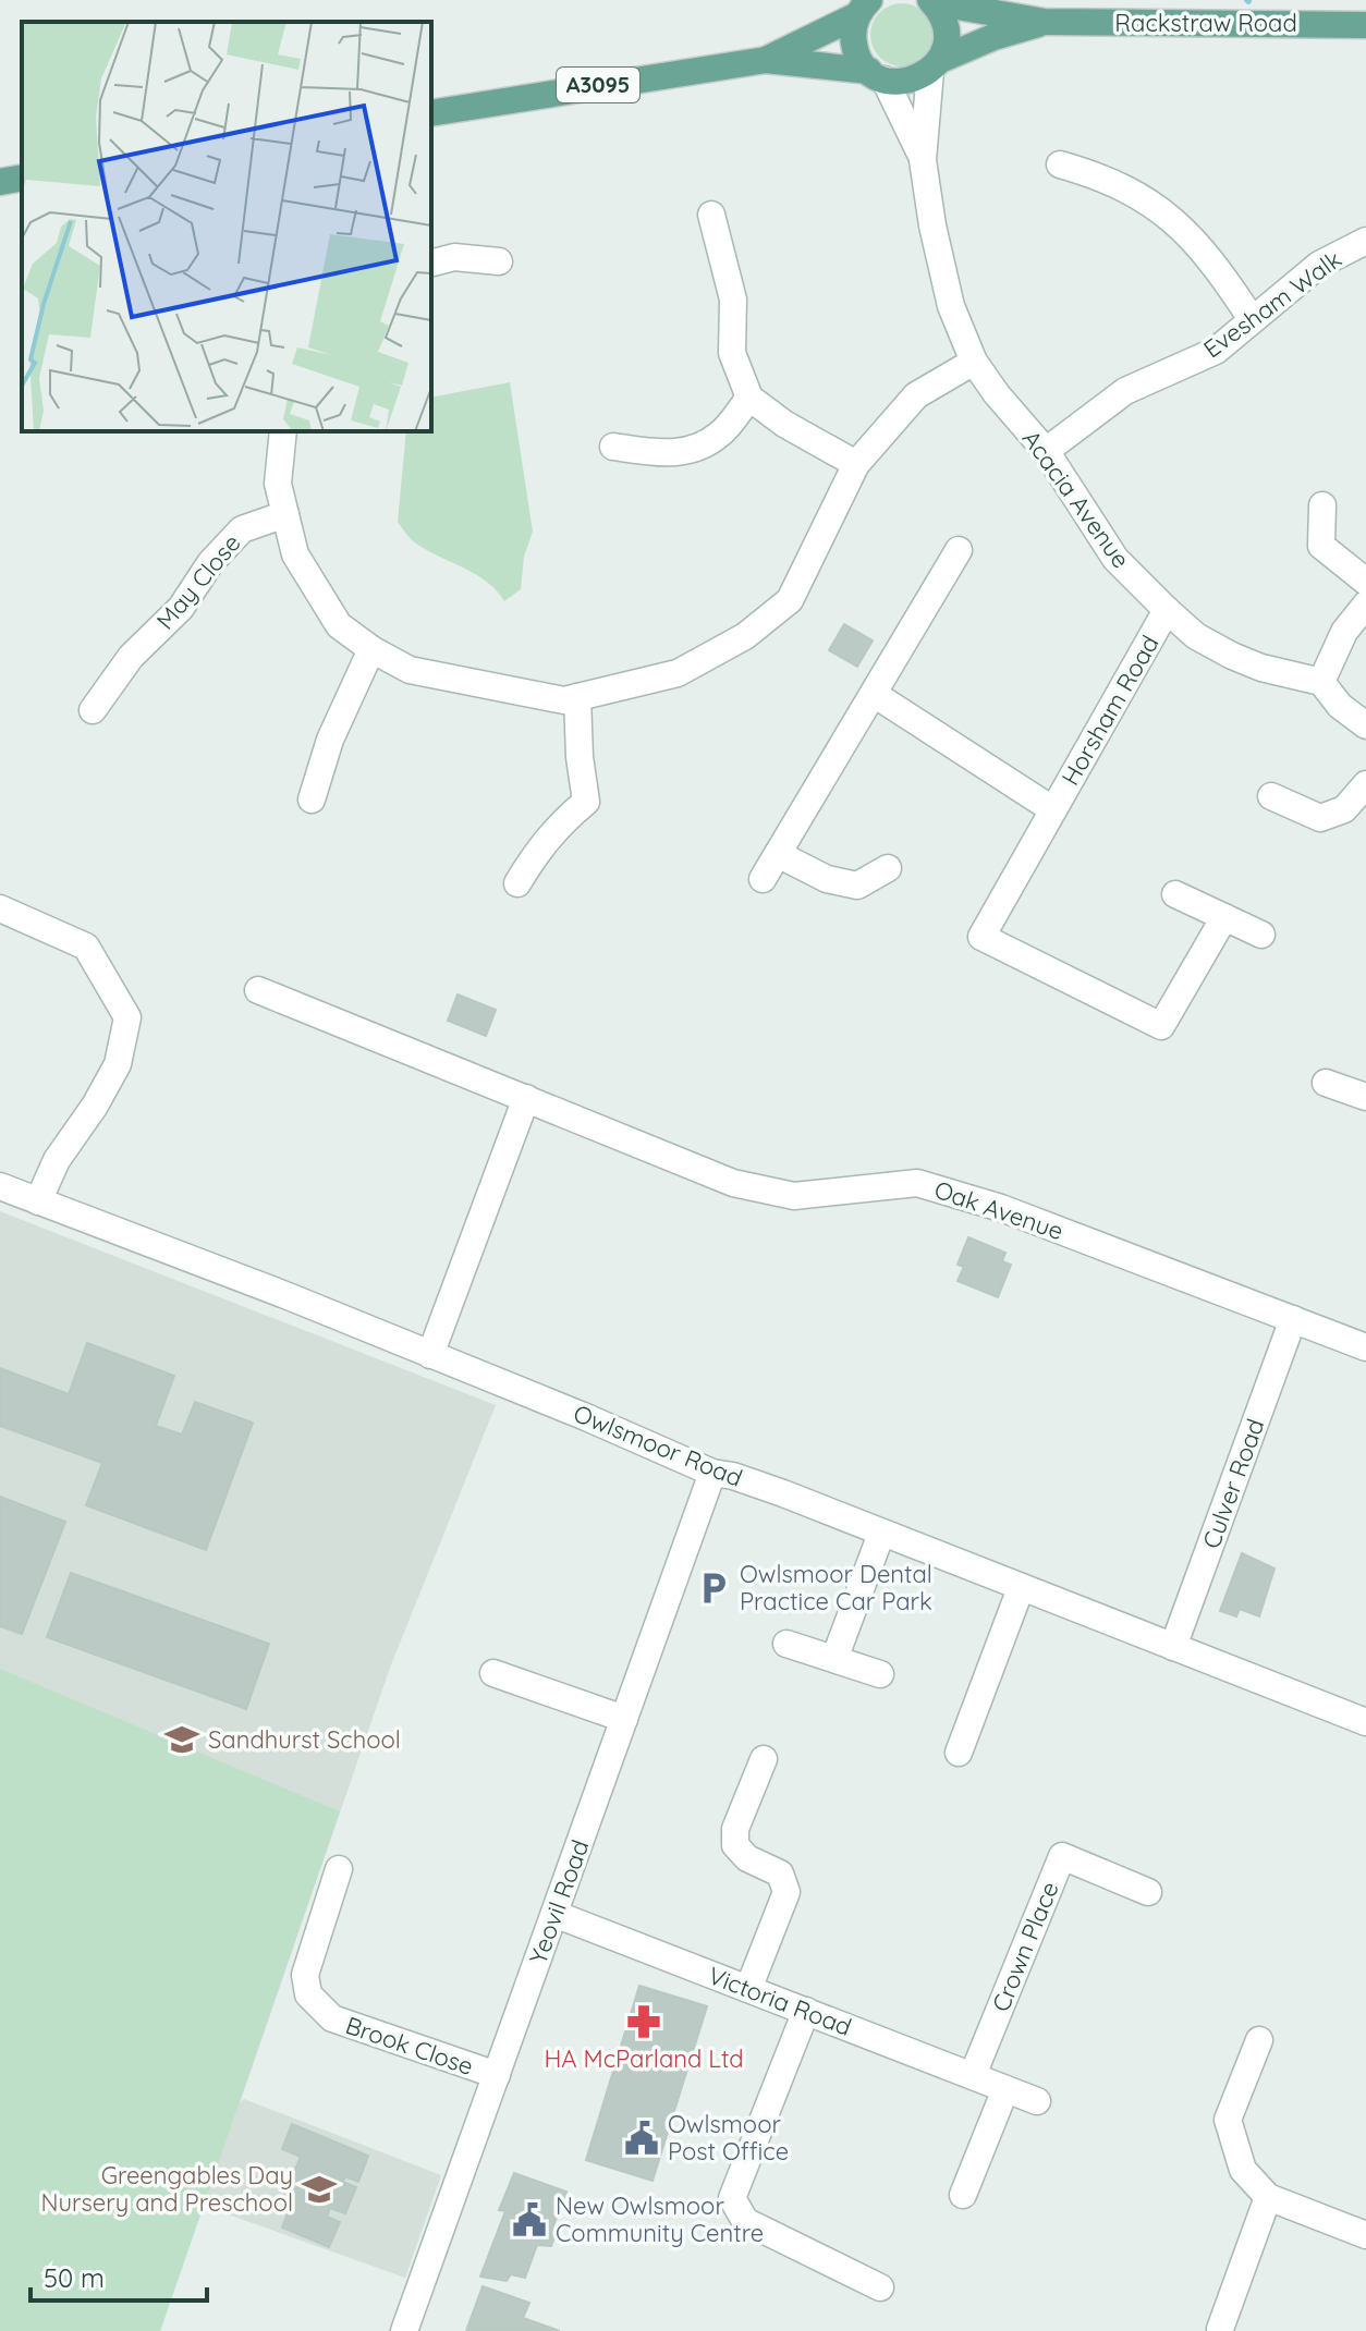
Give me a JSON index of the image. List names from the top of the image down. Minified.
{"streets":{"main road":["Rackstraw Road","A3095"],"street":["Evesham Walk","Acacia Avenue","May Close","Horsham Road","Oak Avenue","Owlsmoor Road","Culver Road","Yeovil Road","Crown Place","Victoria Road","Brook Close"]},"crossings":[["Rackstraw Road","A3095"],["Rackstraw Road","Acacia Avenue"],["A3095","Acacia Avenue"],["Evesham Walk","Acacia Avenue"],["Acacia Avenue","Horsham Road"],["Oak Avenue","Culver Road"],["Owlsmoor Road","Culver Road"],["Owlsmoor Road","Yeovil Road"],["Yeovil Road","Victoria Road"],["Yeovil Road","Brook Close"],["Crown Place","Victoria Road"]],"places":{"parking":["Owlsmoor Dental Practice Car Park"],"school or university":["Sandhurst School","Greengables Day Nursery and Preschool"],"pharmacy":["HA McParland Ltd"],"public building":["Owlsmoor Post Office","New Owlsmoor Community Centre"]},"scale_bar":"50 m"}
